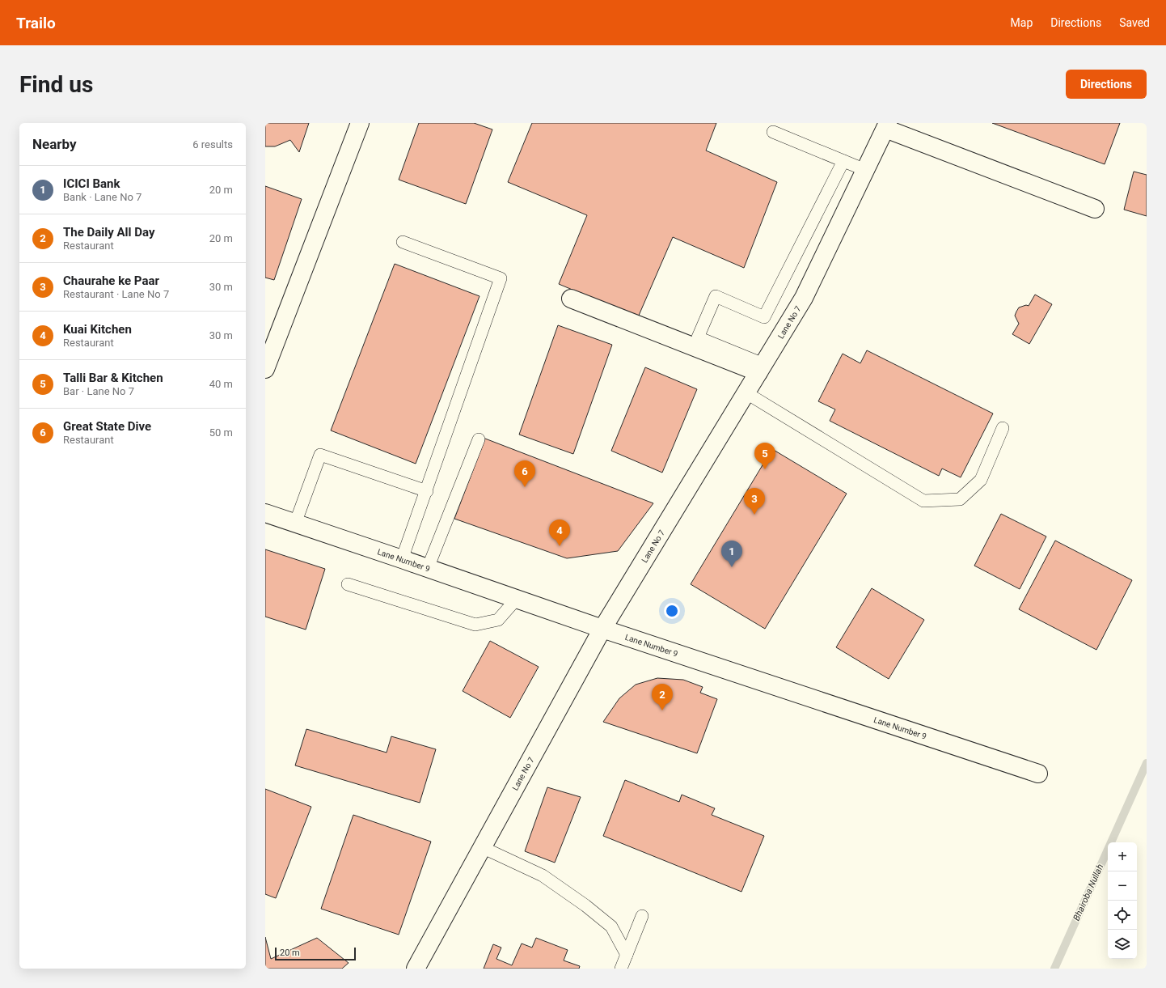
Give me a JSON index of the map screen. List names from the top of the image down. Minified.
{"streets":{"street":["Lane No 7","Lane Number 9"]},"crossings":[["Lane No 7","Lane Number 9"]],"water":["Bhairoba Nullah"],"scale_bar":"20 m","page":{"header":"Trailo","nav":["Map","Directions","Saved"],"buttons":"Directions","title":"Find us","heading":["Nearby","6 results"],"list":[{"mark":"1","name":"ICICI Bank","note":"Bank · Lane No 7","value":"20 m"},{"mark":"2","name":"The Daily All Day","note":"Restaurant","value":"20 m"},{"mark":"3","name":"Chaurahe ke Paar","note":"Restaurant · Lane No 7","value":"30 m"},{"mark":"4","name":"Kuai Kitchen","note":"Restaurant","value":"30 m"},{"mark":"5","name":"Talli Bar & Kitchen","note":"Bar · Lane No 7","value":"40 m"},{"mark":"6","name":"Great State Dive","note":"Restaurant","value":"50 m"}],"pins":["5","6","3","4","1","2"],"map_buttons":["+","−"],"scale":"20 m"}}
